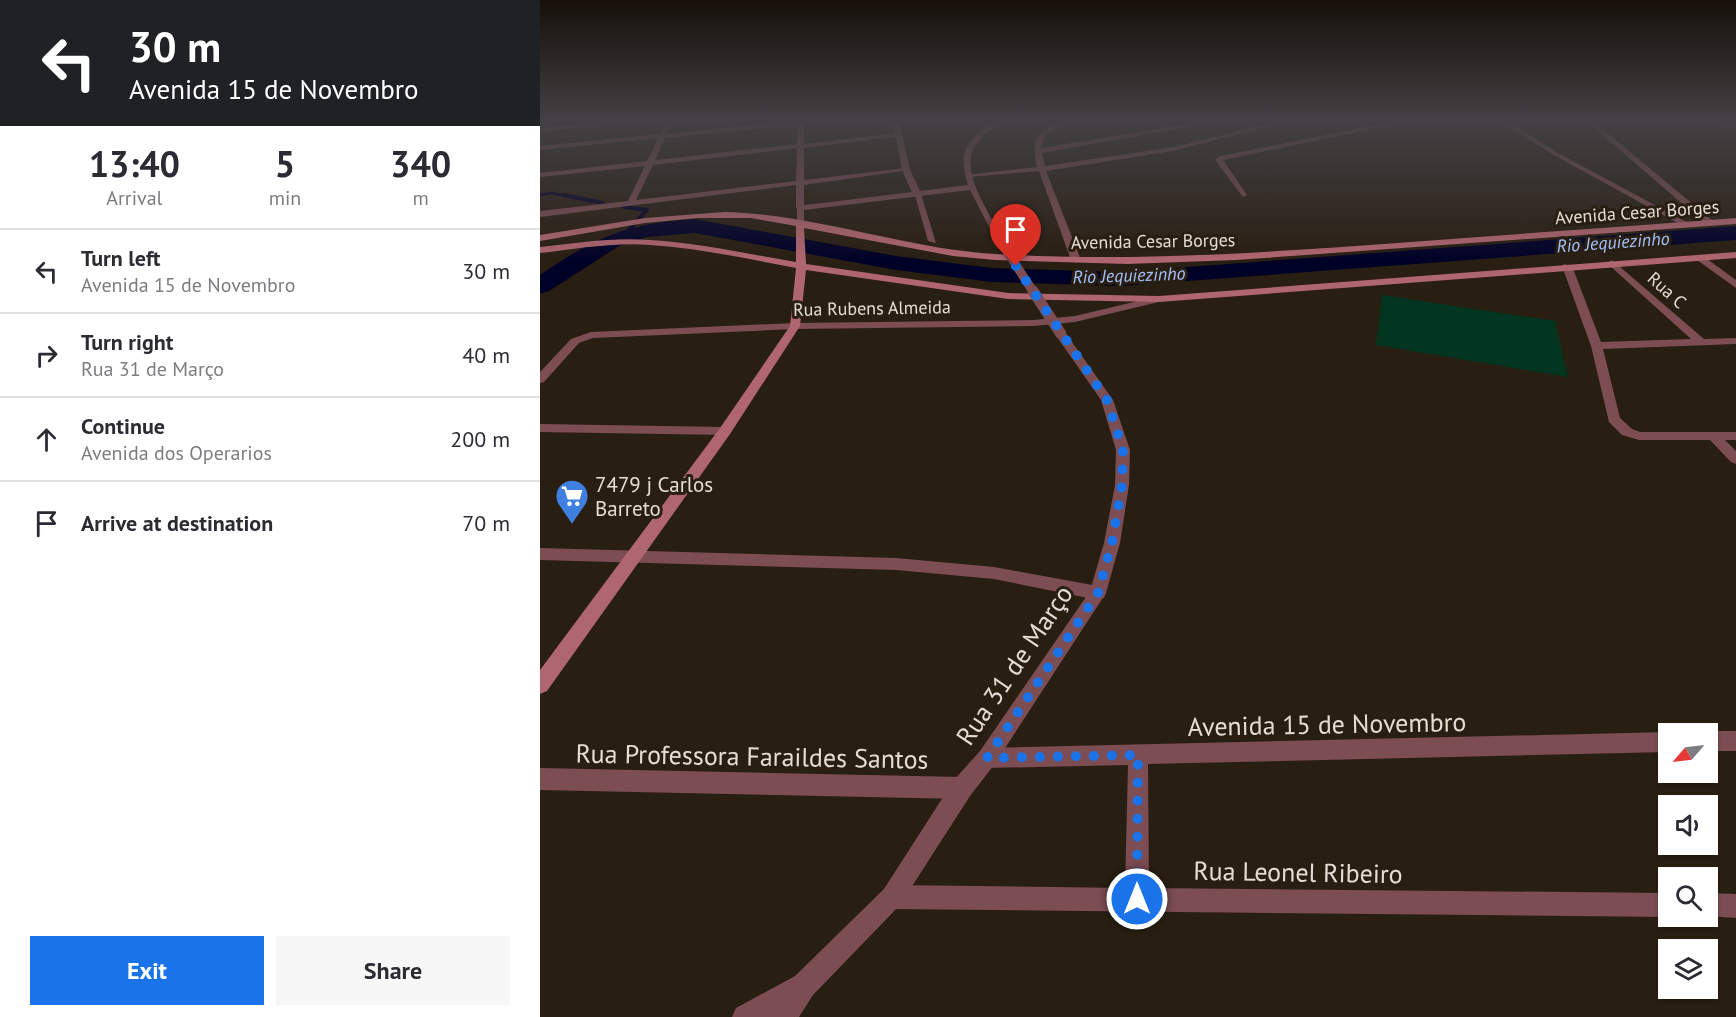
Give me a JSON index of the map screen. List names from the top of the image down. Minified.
{"streets":{"main road":["Avenida Cesar Borges"],"street":["Rua C","Rua Rubens Almeida","Rua 31 de Março","Avenida 15 de Novembro","Rua Professora Faraildes Santos","Rua Leonel Ribeiro"]},"crossings":[["Rua 31 de Março","Avenida 15 de Novembro"],["Rua 31 de Março","Rua Professora Faraildes Santos"],["Rua 31 de Março","Rua Leonel Ribeiro"]],"water":["Rio Jequiezinho"],"places":{"supermarket":["7479 j Carlos Barreto"]},"north":"bottom left","page":{"turn":["30 m","Avenida 15 de Novembro"],"eta":["13:40","Arrival","5","min","340","m"],"list":[{"name":"Turn left","note":"Avenida 15 de Novembro","value":"30 m"},{"name":"Turn right","note":"Rua 31 de Março","value":"40 m"},{"name":"Continue","note":"Avenida dos Operarios","value":"200 m"},{"name":"Arrive at destination","value":"70 m"}],"buttons":["Exit","Share"]}}
